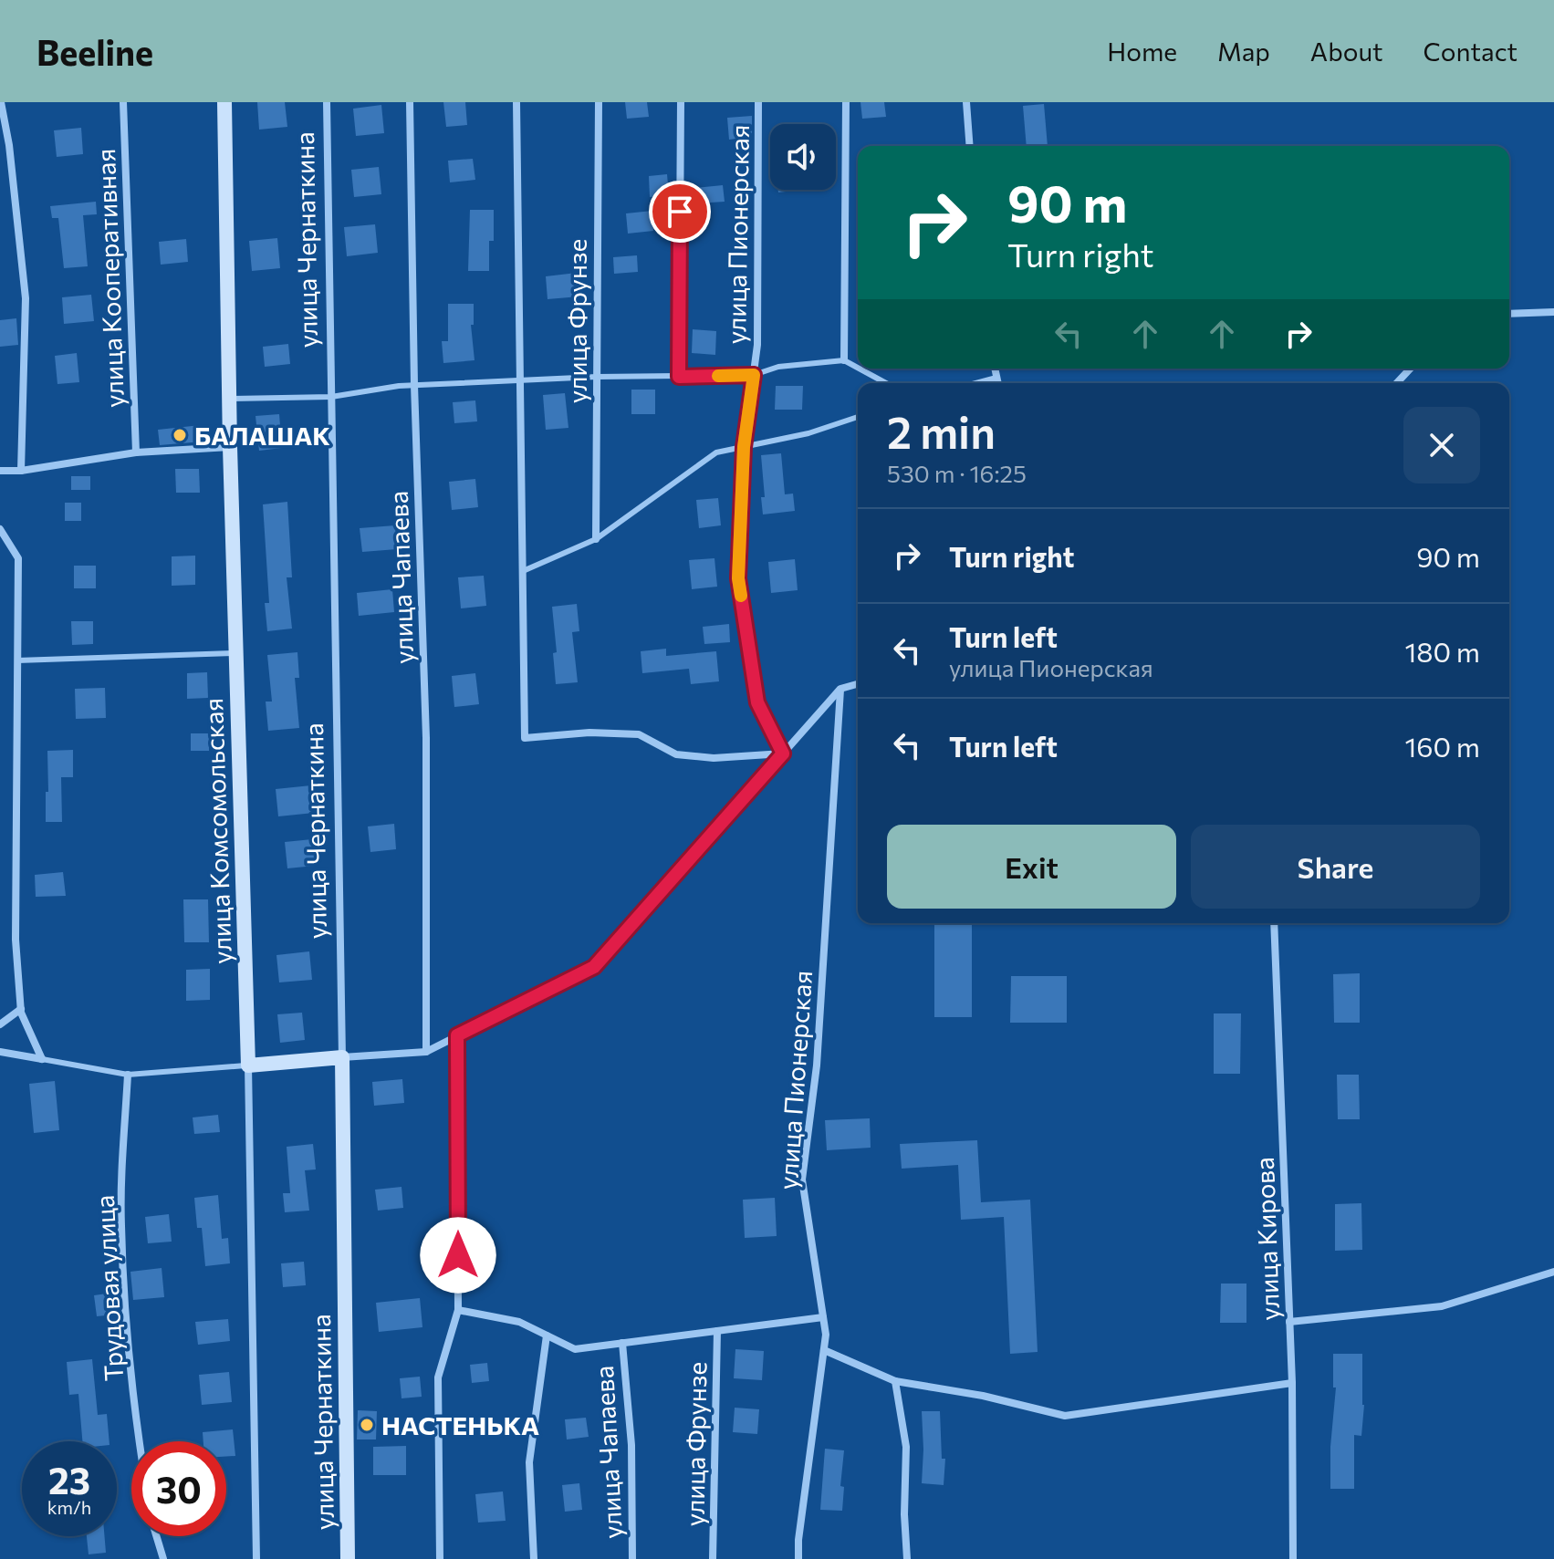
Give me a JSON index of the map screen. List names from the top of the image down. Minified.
{"streets":{"street":["улица Пионерская","улица Чернаткина","улица Кооперативная","улица Фрунзе","улица Чапаева","улица Комсомольская","улица Кирова","Трудовая улица"]},"places":["БАЛАШАК","НАСТЕНЬКА"],"page":{"header":"Beeline","nav":["Home","Map","About","Contact"],"turn":["90 m","Turn right"],"heading":["2 min","530 m · 16:25"],"list":[{"name":"Turn right","value":"90 m"},{"name":"Turn left","note":"улица Пионерская","value":"180 m"},{"name":"Turn left","value":"160 m"}],"buttons":["Exit","Share"],"speed":"23 km/h","limit":"30"}}
